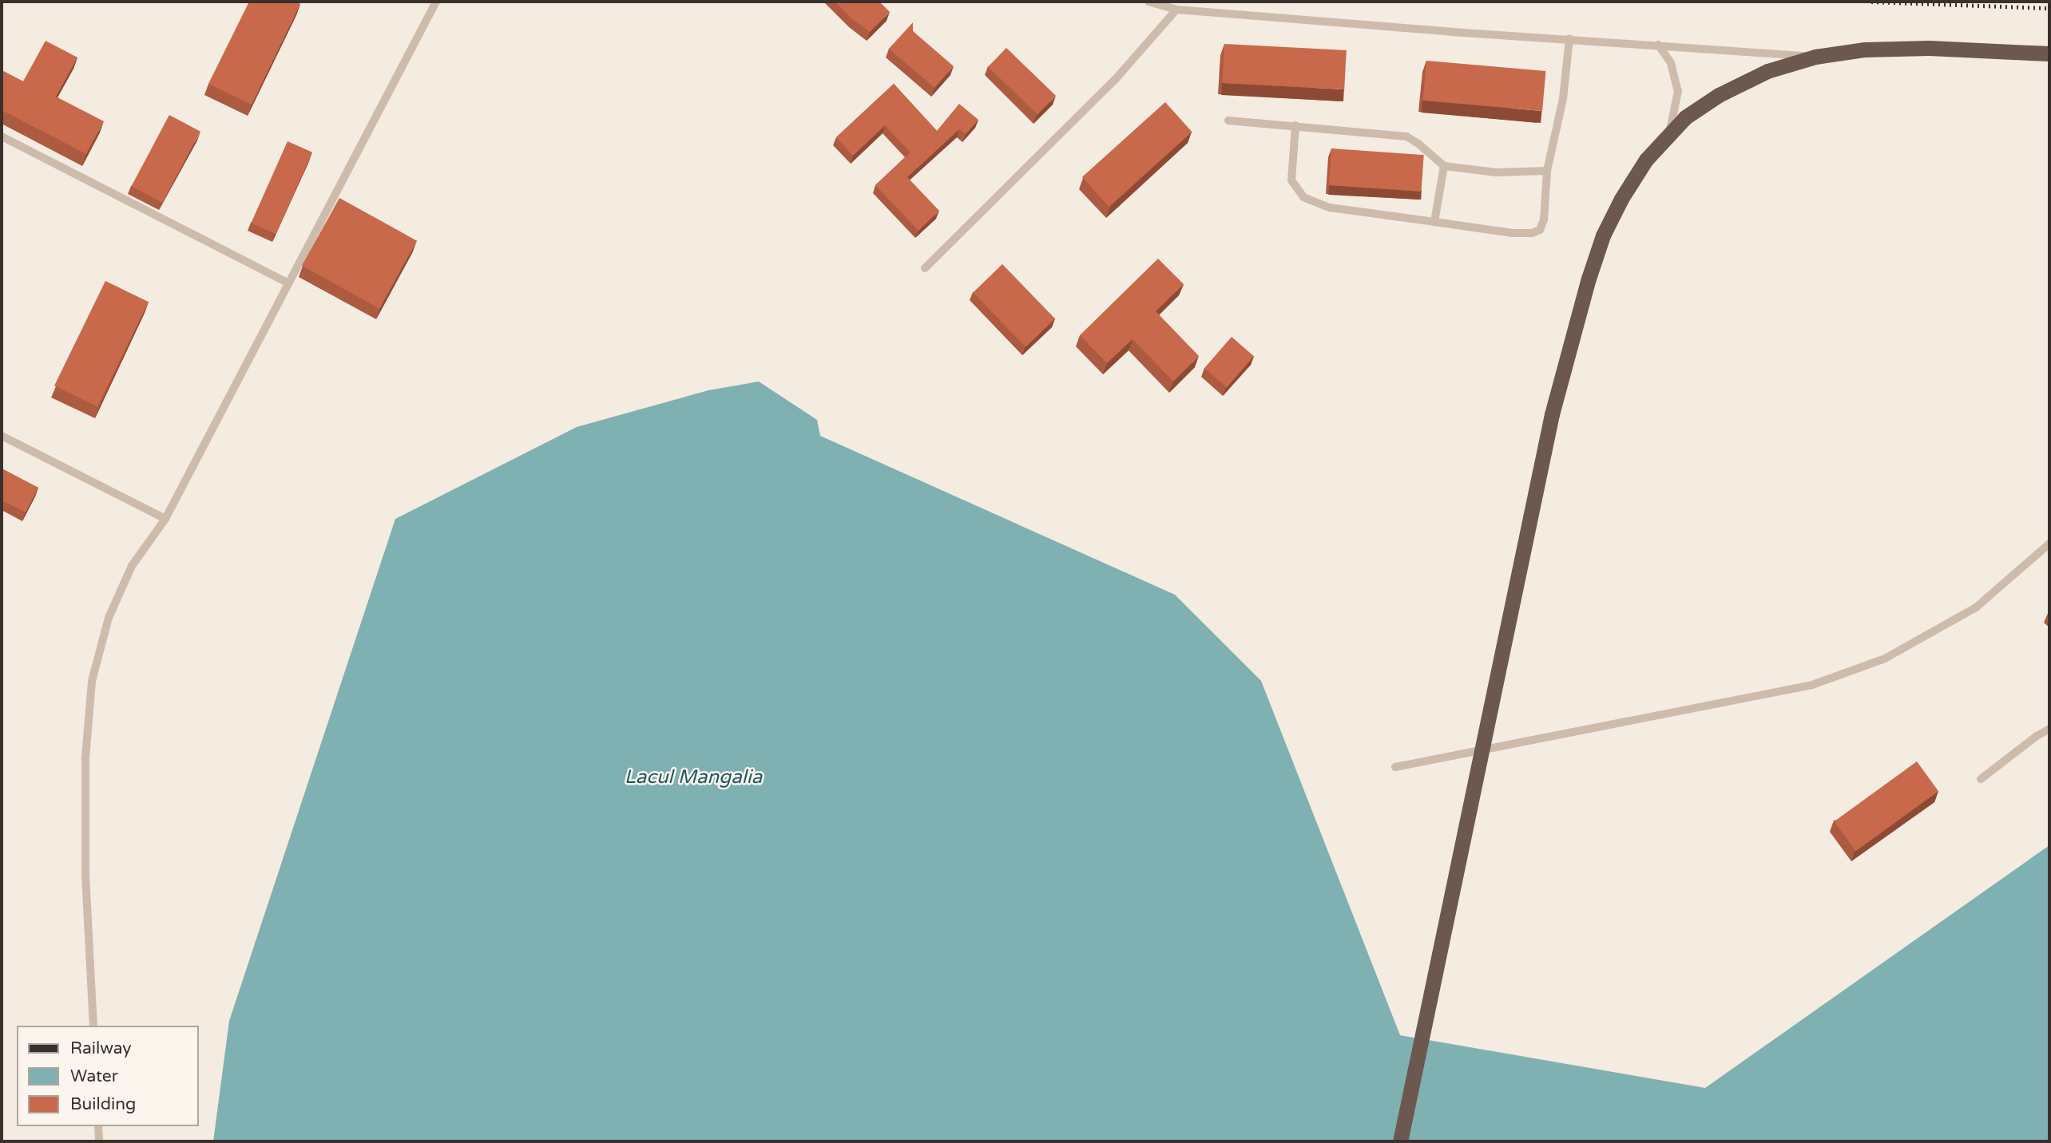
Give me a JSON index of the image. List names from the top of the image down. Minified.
{"water":["Lacul Mangalia"],"legend":["Railway","Water","Building"]}
